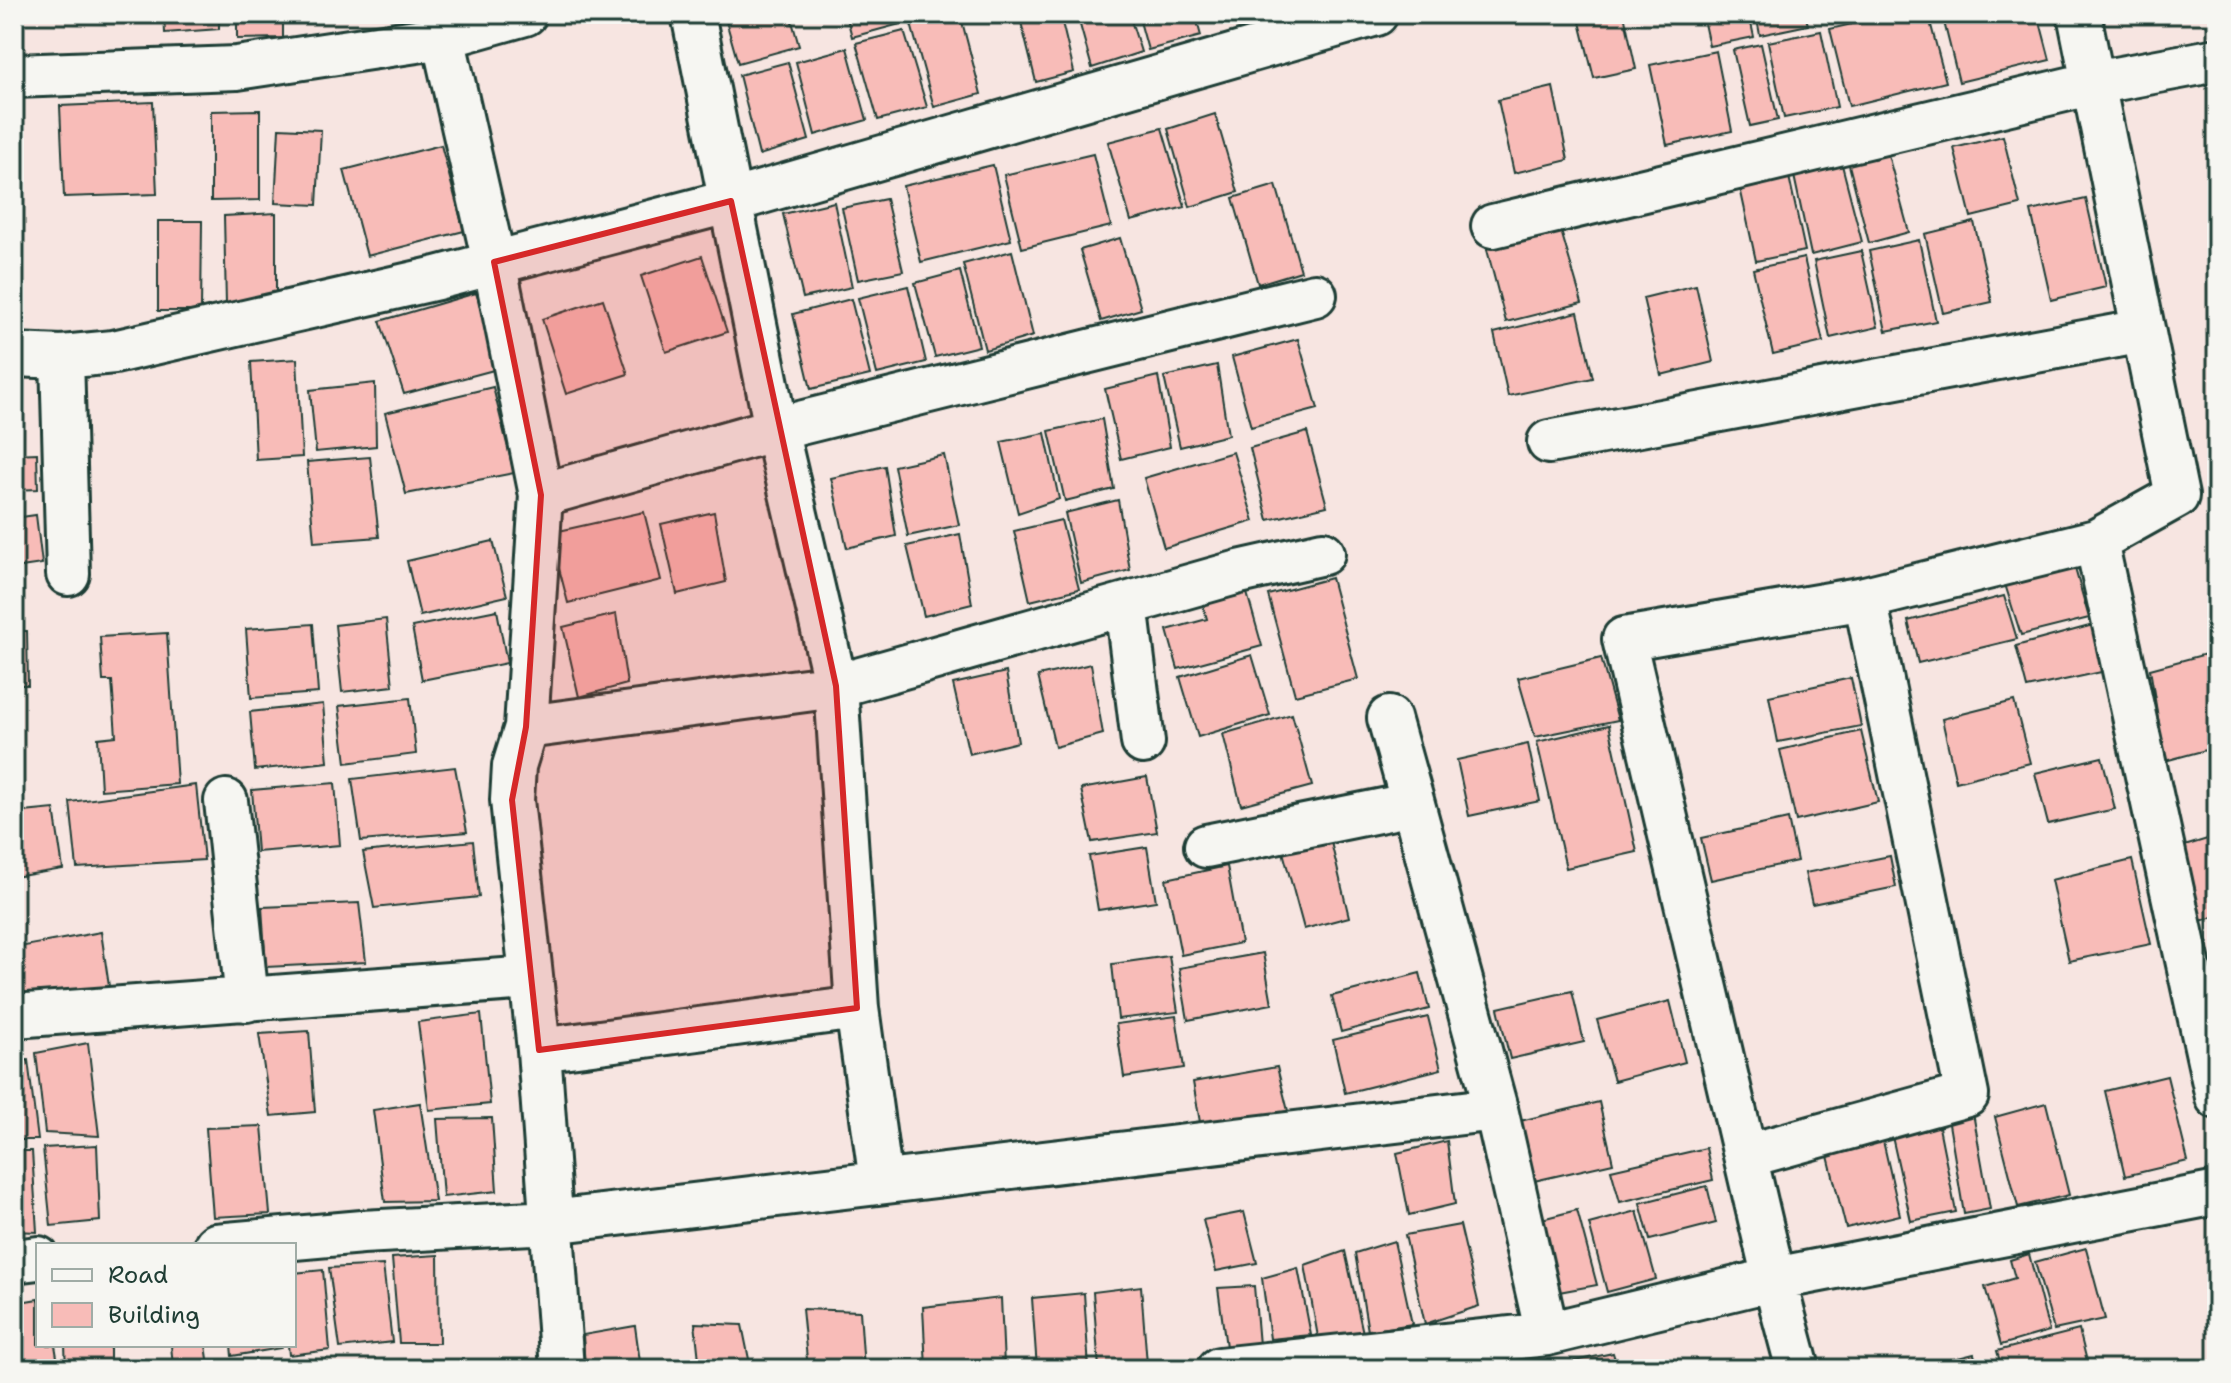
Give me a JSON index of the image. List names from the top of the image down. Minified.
{"legend":["Road","Building"]}
